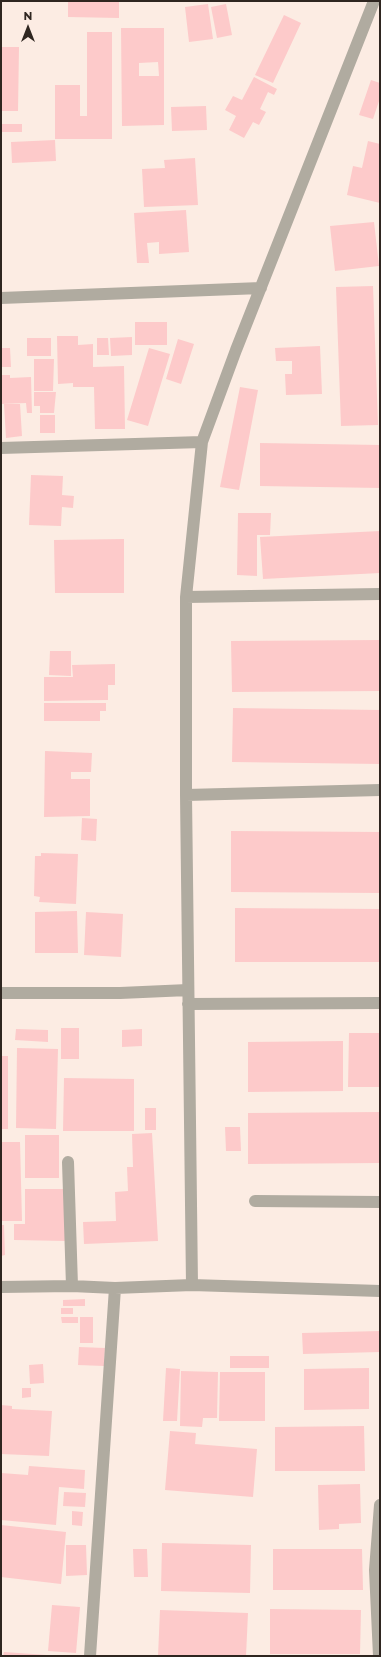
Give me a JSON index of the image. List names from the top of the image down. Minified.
{"north":"top"}
